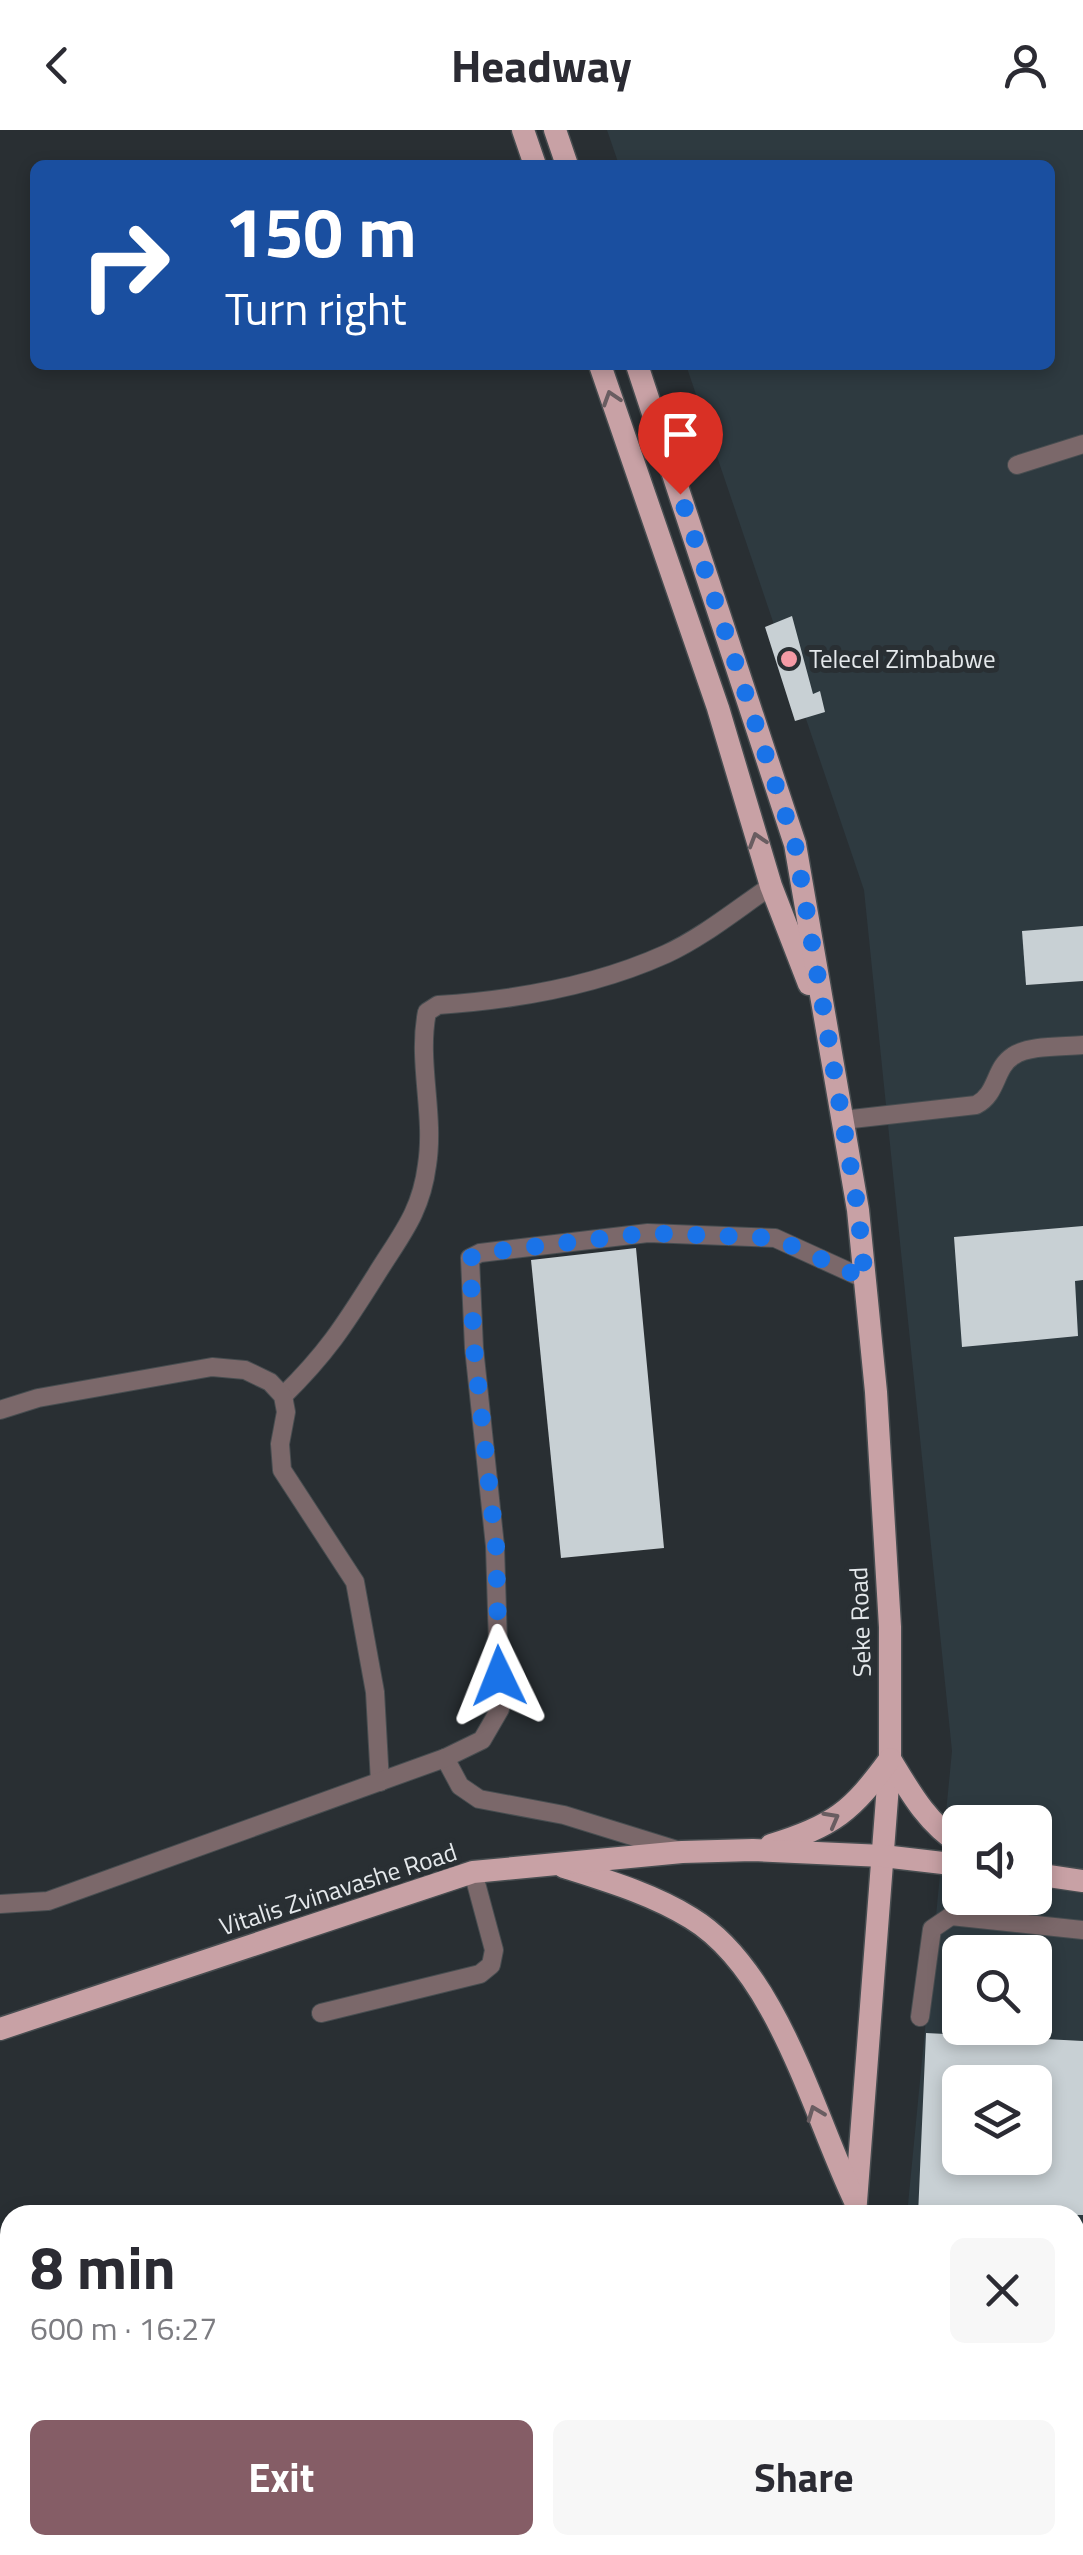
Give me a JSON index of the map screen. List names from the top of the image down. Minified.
{"streets":{"main road":["Seke Road","Vitalis Zvinavashe Road"]},"crossings":[["Seke Road","Vitalis Zvinavashe Road"]],"places":["Telecel Zimbabwe"],"page":{"header":"Headway","turn":["150 m","Turn right"],"heading":["8 min","600 m · 16:27"],"buttons":["Exit","Share"]}}
